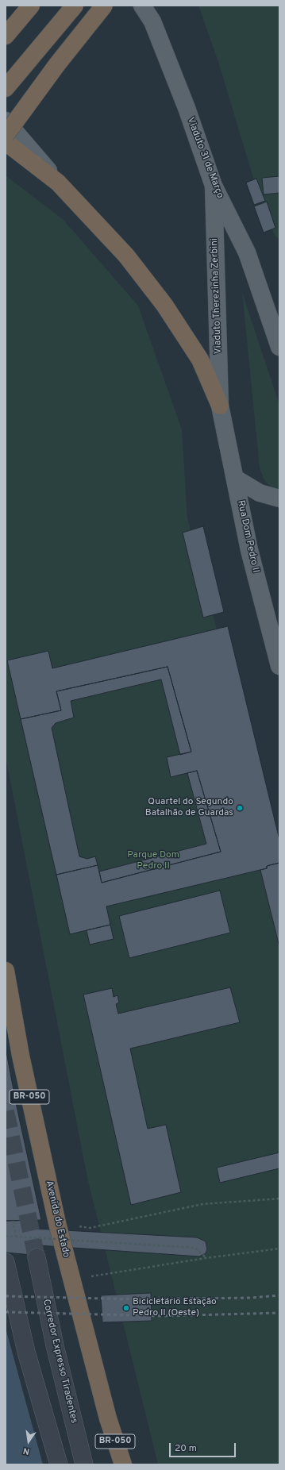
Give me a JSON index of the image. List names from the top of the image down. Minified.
{"streets":{"highway":["BR-050","Avenida do Estado"],"main road":["Viaduto 31 de Março","Viaduto Therezinha Zerbini","Rua Dom Pedro II"],"lane":["Corredor Expresso Tiradentes"]},"crossings":[["Viaduto 31 de Março","Viaduto Therezinha Zerbini"],["Viaduto Therezinha Zerbini","Rua Dom Pedro II"]],"parks":["Parque Dom Pedro II"],"places":["Quartel do Segundo Batalhão de Guardas","Bicicletário Estação Pedro II (Oeste)"],"scale_bar":"20 m","north":"bottom"}
